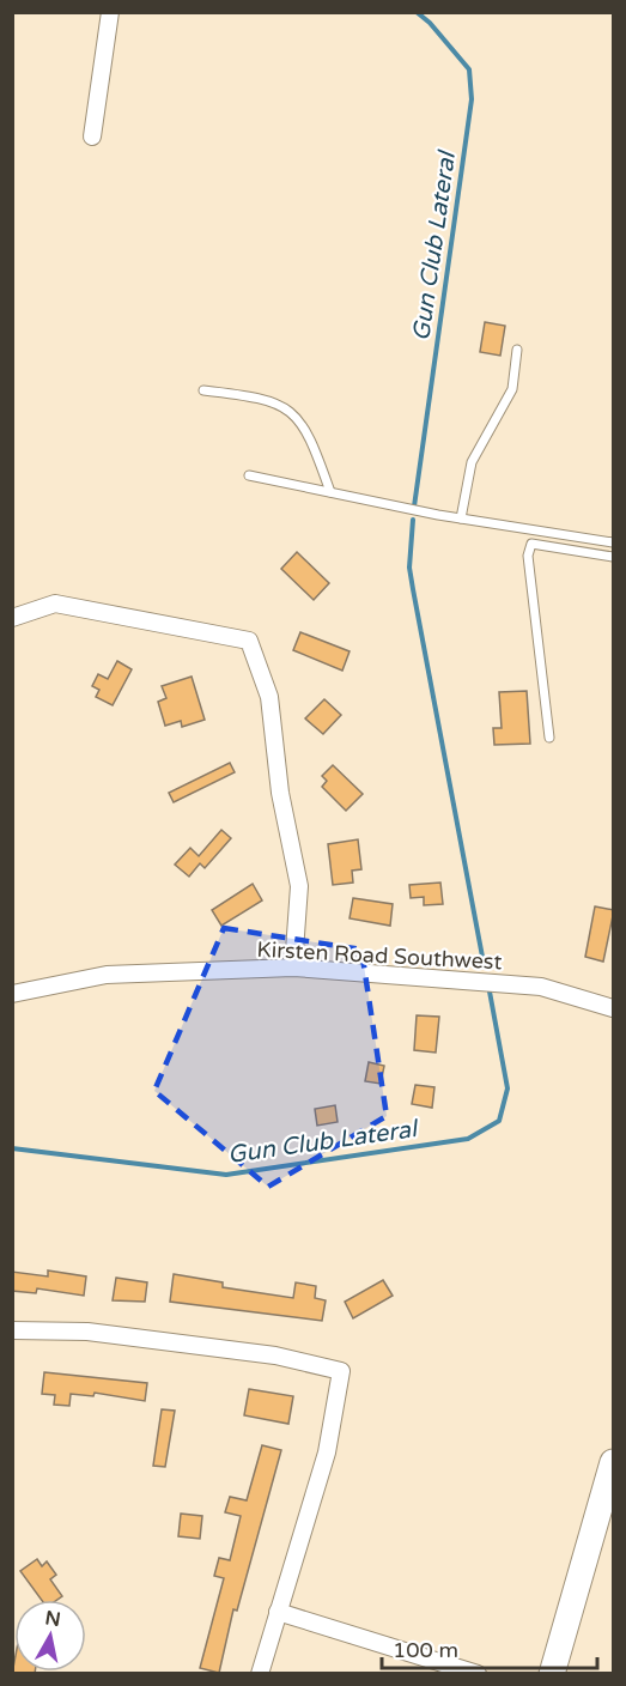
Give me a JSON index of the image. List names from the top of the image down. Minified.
{"streets":{"street":["Kirsten Road Southwest"]},"water":["Gun Club Lateral"],"scale_bar":"100 m","north":"top"}
